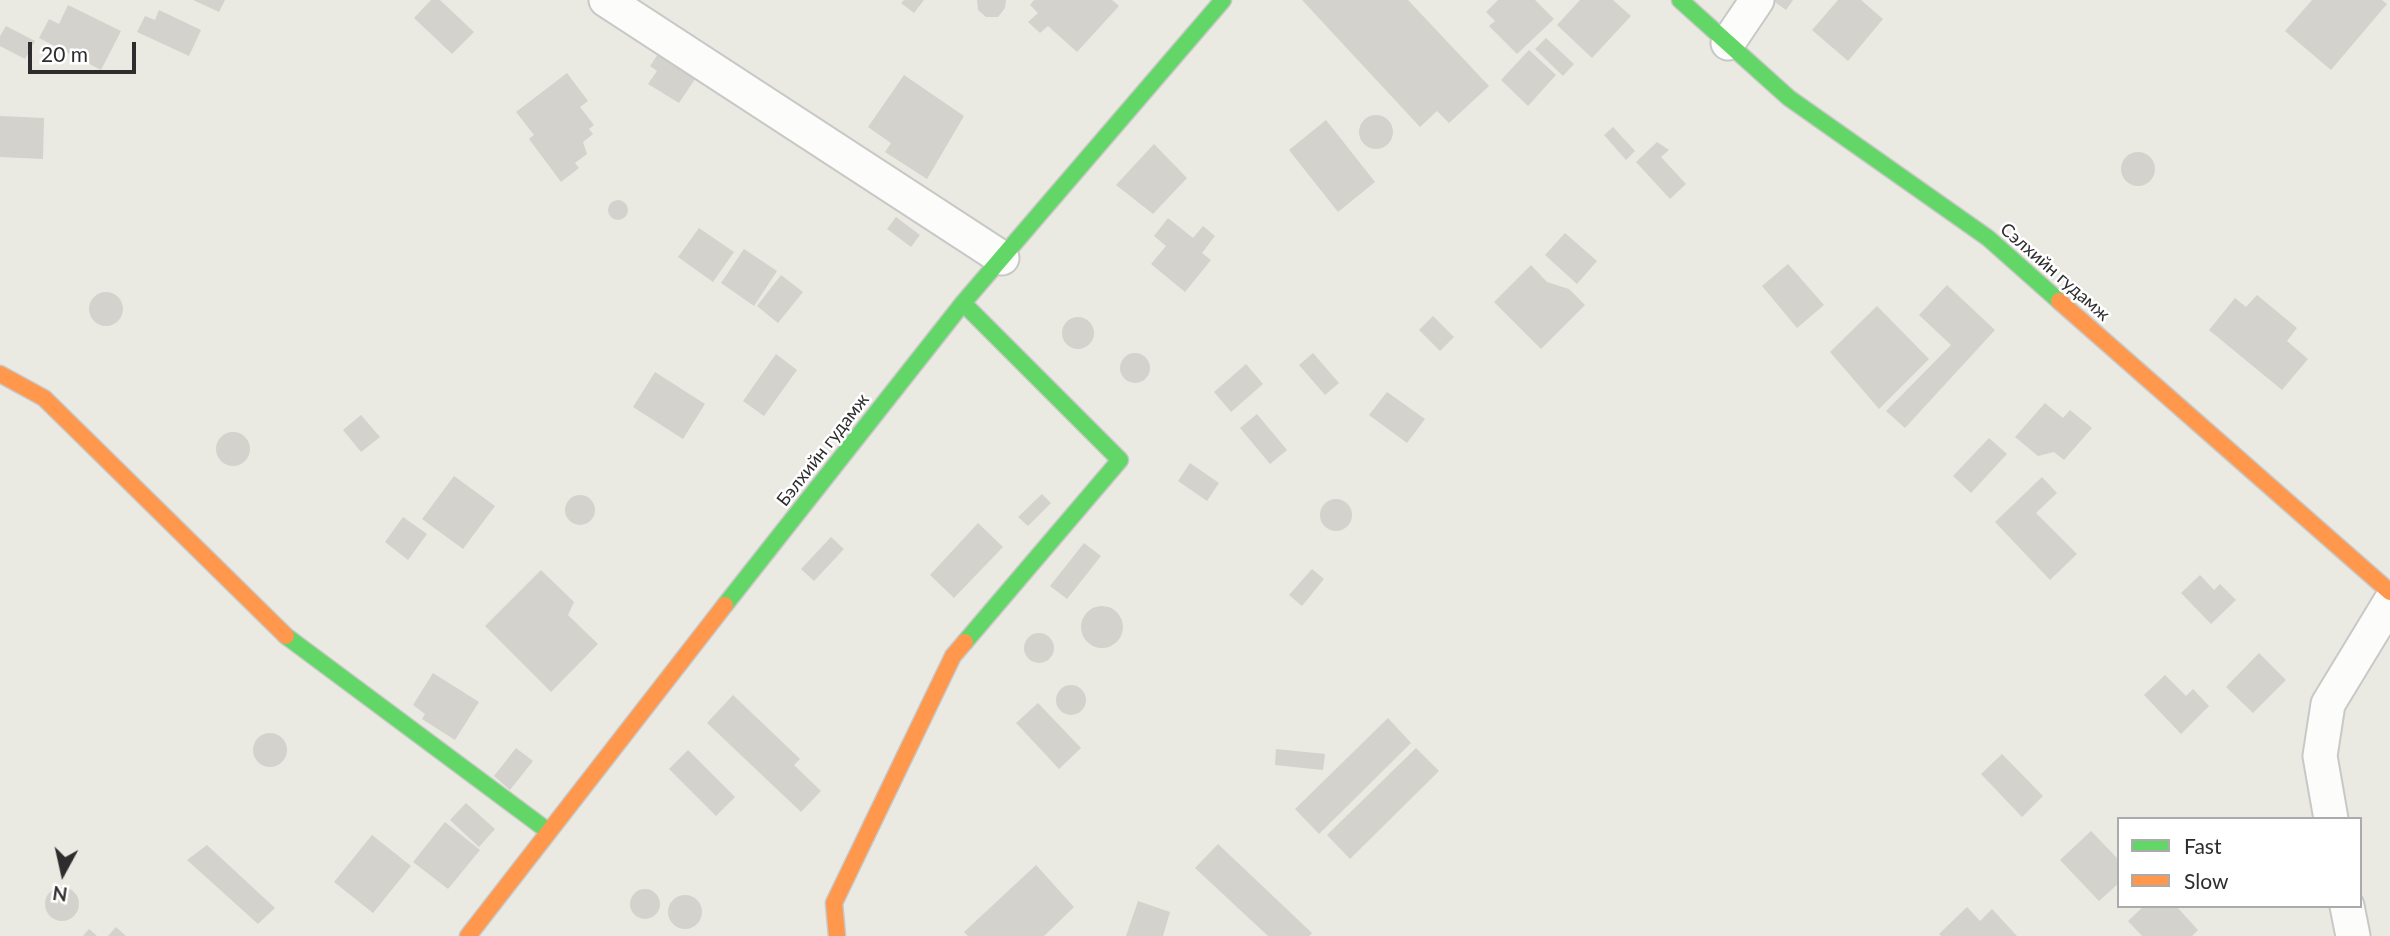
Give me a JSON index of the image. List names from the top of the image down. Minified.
{"streets":{"main road":["Сэлхийн гудамж","Бэлхийн гудамж"]},"legend":["Fast","Slow"],"scale_bar":"20 m","north":"bottom"}
